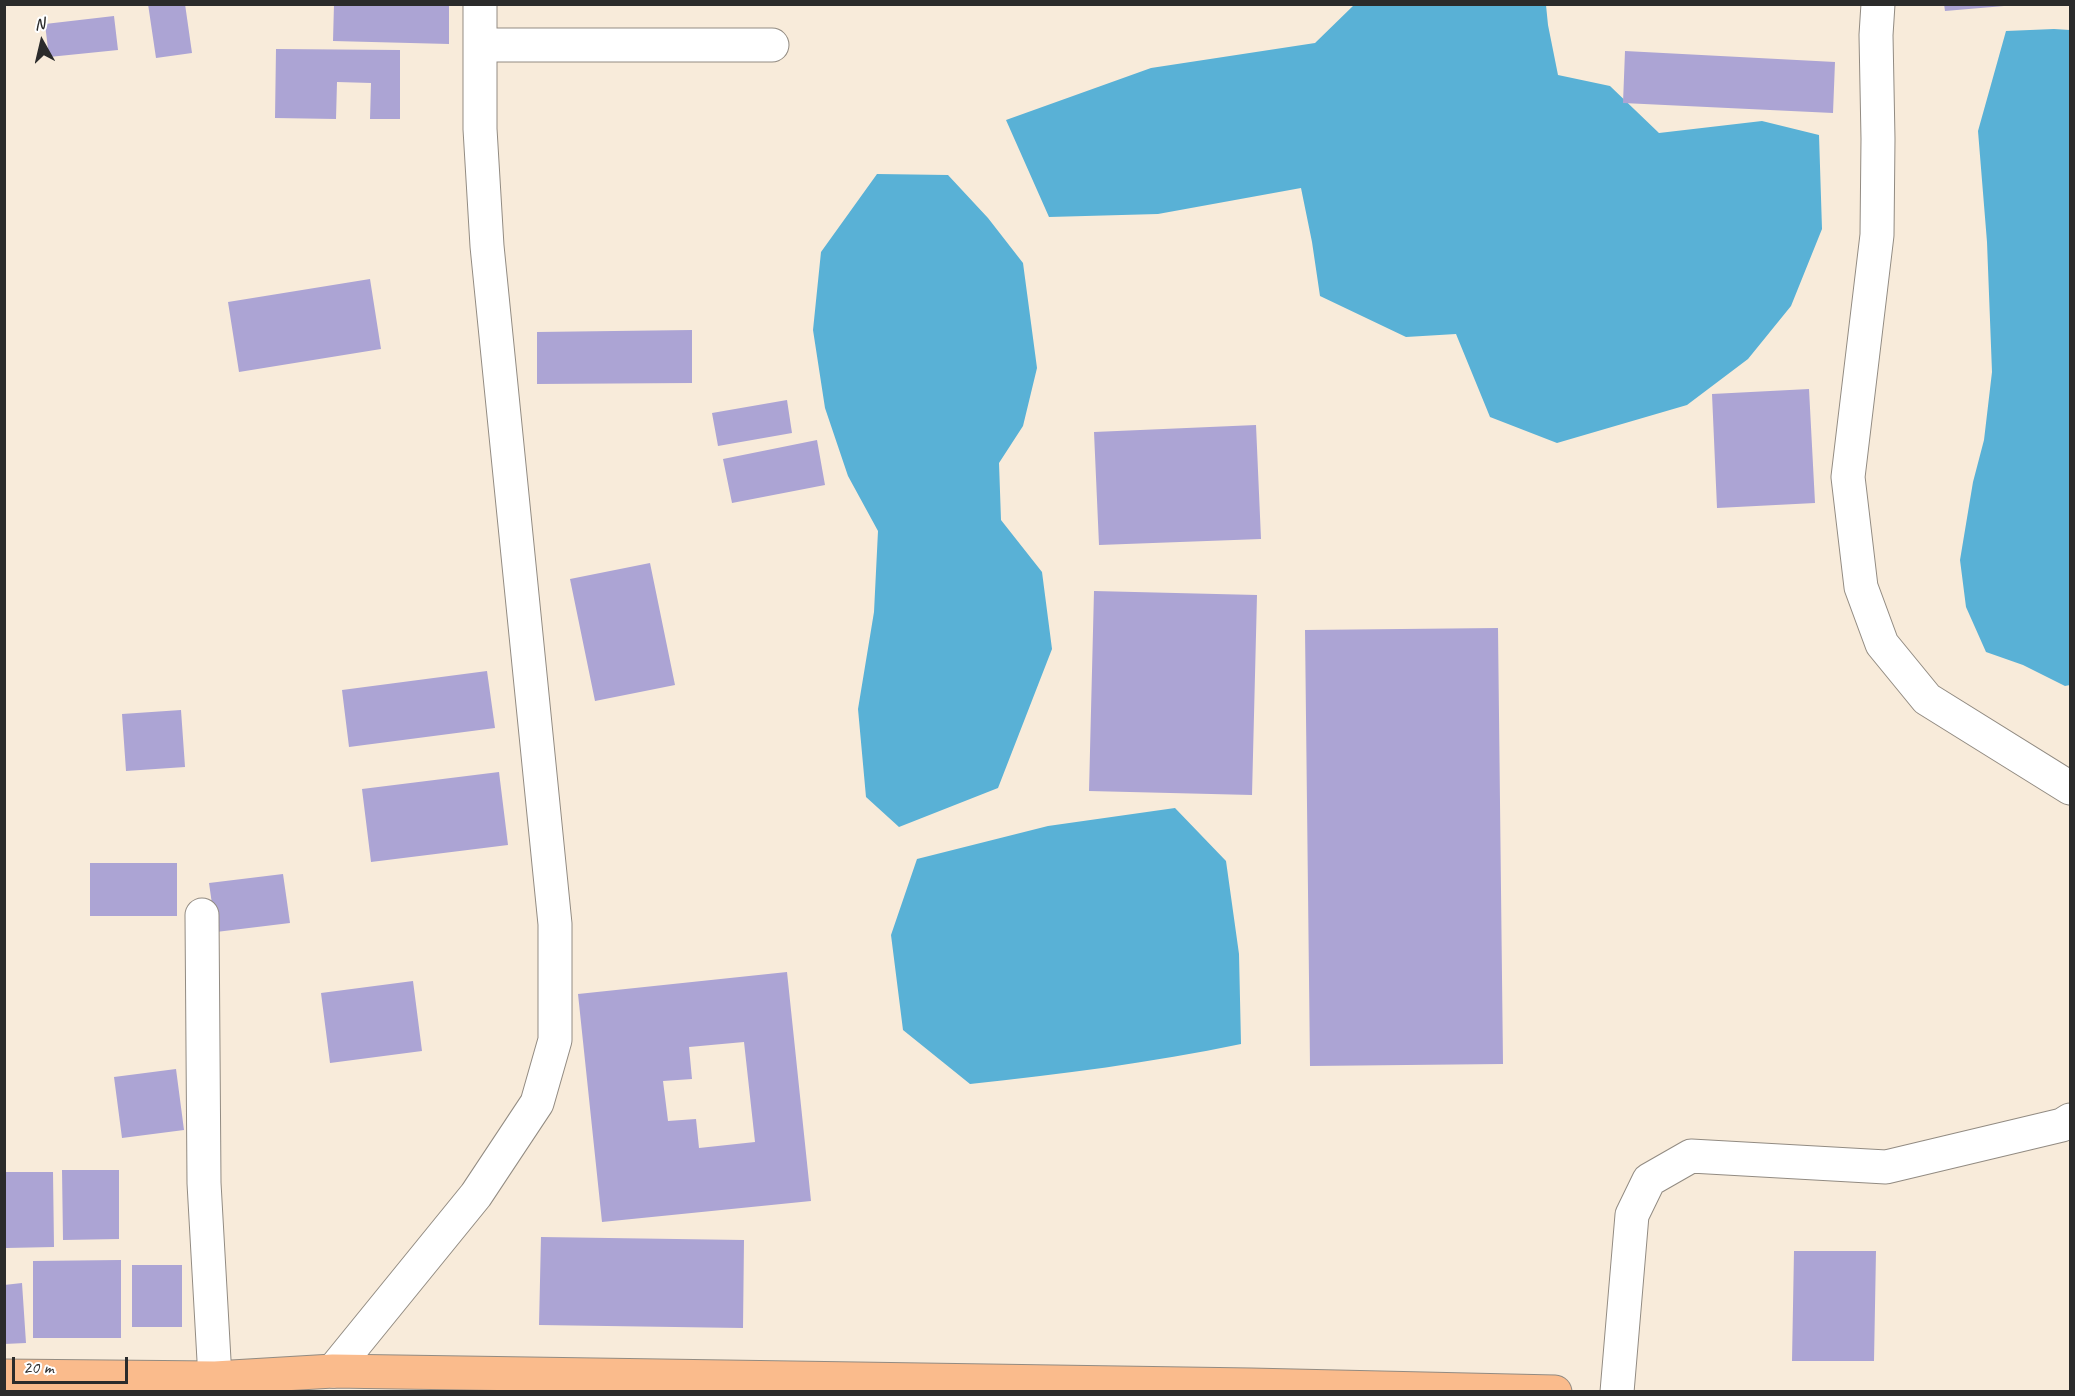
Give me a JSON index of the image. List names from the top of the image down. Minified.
{"scale_bar":"20 m","north":"top"}
